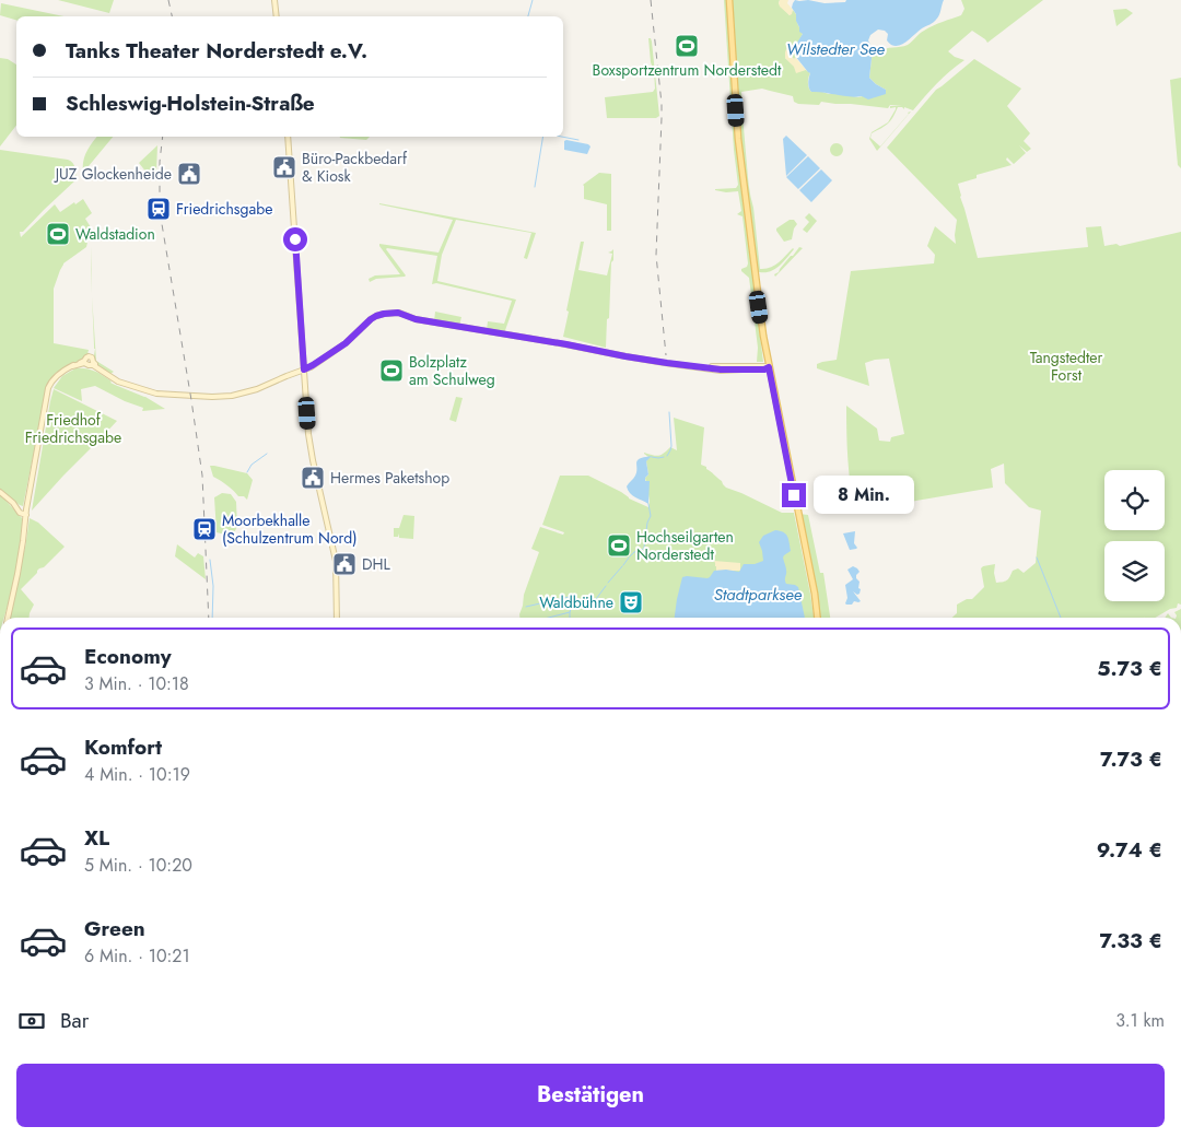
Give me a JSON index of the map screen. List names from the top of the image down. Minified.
{"water":["Wilstedter See","Stadtparksee"],"parks":["Tangstedter Forst","Friedhof Friedrichsgabe"],"places":{"sports":["Boxsportzentrum Norderstedt","Waldstadion","Bolzplatz am Schulweg","Hochseilgarten Norderstedt"],"public building":["Büro-Packbedarf & Kiosk","JUZ Glockenheide","Hermes Paketshop","DHL"],"station":["Friedrichsgabe","Moorbekhalle (Schulzentrum Nord)"],"theatre":["Waldbühne"]},"page":{"banner":["Tanks Theater Norderstedt e.V.","Schleswig-Holstein-Straße"],"bubble":"8 Min.","list":[{"name":"Economy","note":"3 Min. · 10:18","value":"5.73 €"},{"name":"Komfort","note":"4 Min. · 10:19","value":"7.73 €"},{"name":"XL","note":"5 Min. · 10:20","value":"9.74 €"},{"name":"Green","note":"6 Min. · 10:21","value":"7.33 €"}],"pay":["Bar","3.1 km"],"buttons":"Bestätigen"}}
